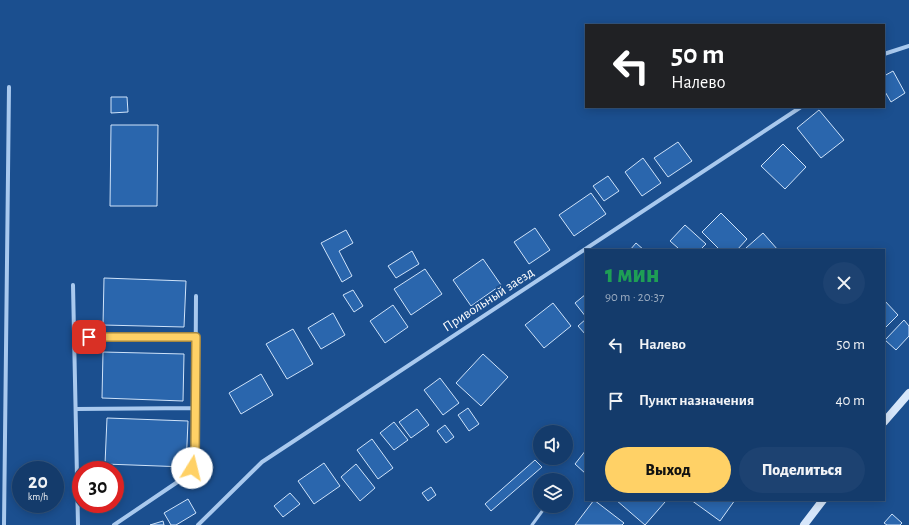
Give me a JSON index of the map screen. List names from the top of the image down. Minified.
{"streets":{"street":["Привольный заезд"]},"page":{"turn":["50 m","Налево"],"heading":["1 мин","90 m · 20:37"],"list":[{"name":"Налево","value":"50 m"},{"name":"Пункт назначения","value":"40 m"}],"buttons":["Выход","Поделиться"],"speed":"20 km/h","limit":"30"}}
